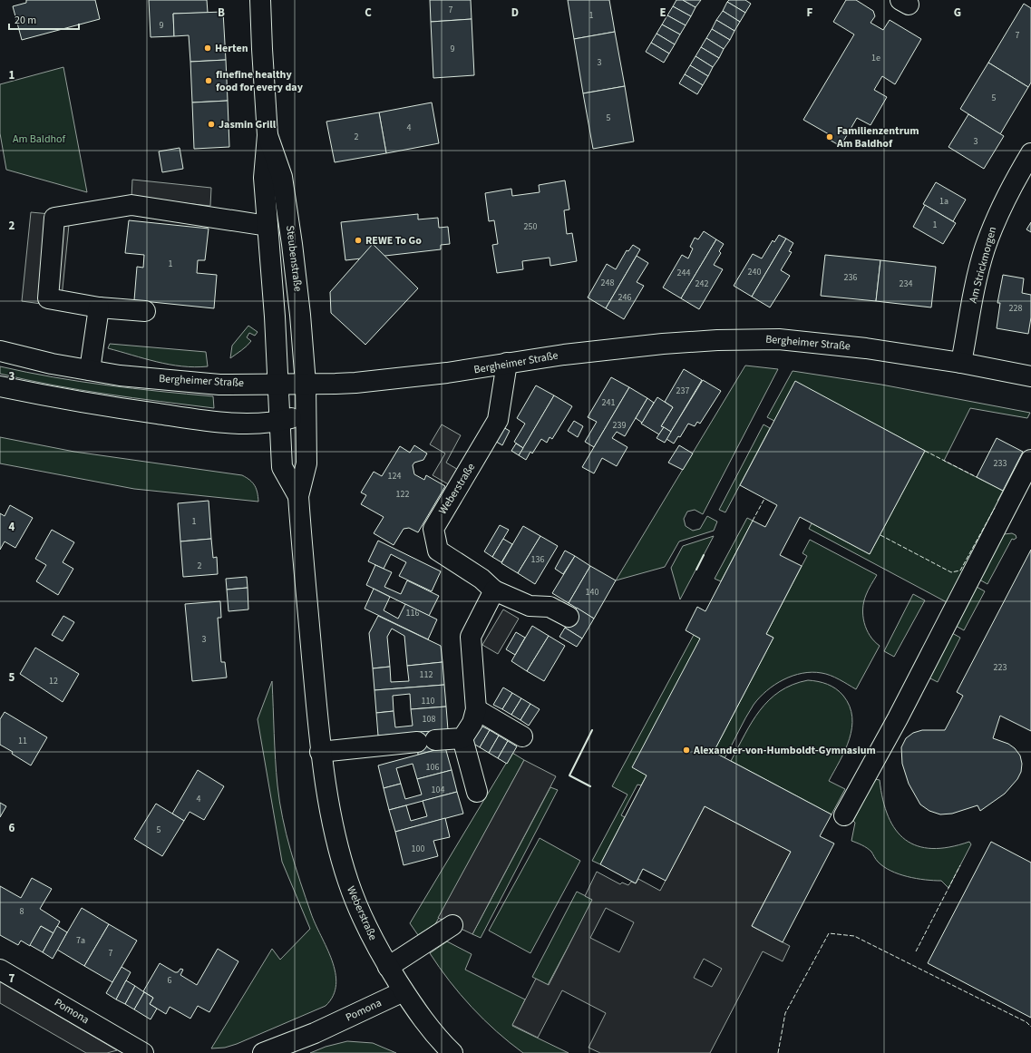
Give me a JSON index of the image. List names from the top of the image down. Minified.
{"streets":{"main road":["Steubenstraße","Am Strickmorgen","Bergheimer Straße","Weberstraße","Pomona"]},"crossings":[["Steubenstraße","Bergheimer Straße"],["Steubenstraße","Weberstraße"],["Am Strickmorgen","Bergheimer Straße"],["Bergheimer Straße","Weberstraße"],["Weberstraße","Pomona"]],"parks":["Am Baldhof"],"places":["Herten","finefine healthy food for every day","Jasmin Grill","Familienzentrum Am Baldhof","REWE To Go","Alexander-von-Humboldt-Gymnasium"],"house_numbers":["7","1","9","7","9","1e","3","5","5","4","2","3","1a","1","250","1","240","244","236","248","242","234","246","228","237","241","239","233","124","122","1","136","2","140","116","3","223","112","12","110","108","11","106","104","4","5","100","8","7a","7","6"],"scale_bar":"20 m","grid":{"columns":["B","C","D","E","F","G"],"rows":["1","2","3","4","5","6","7"]}}
